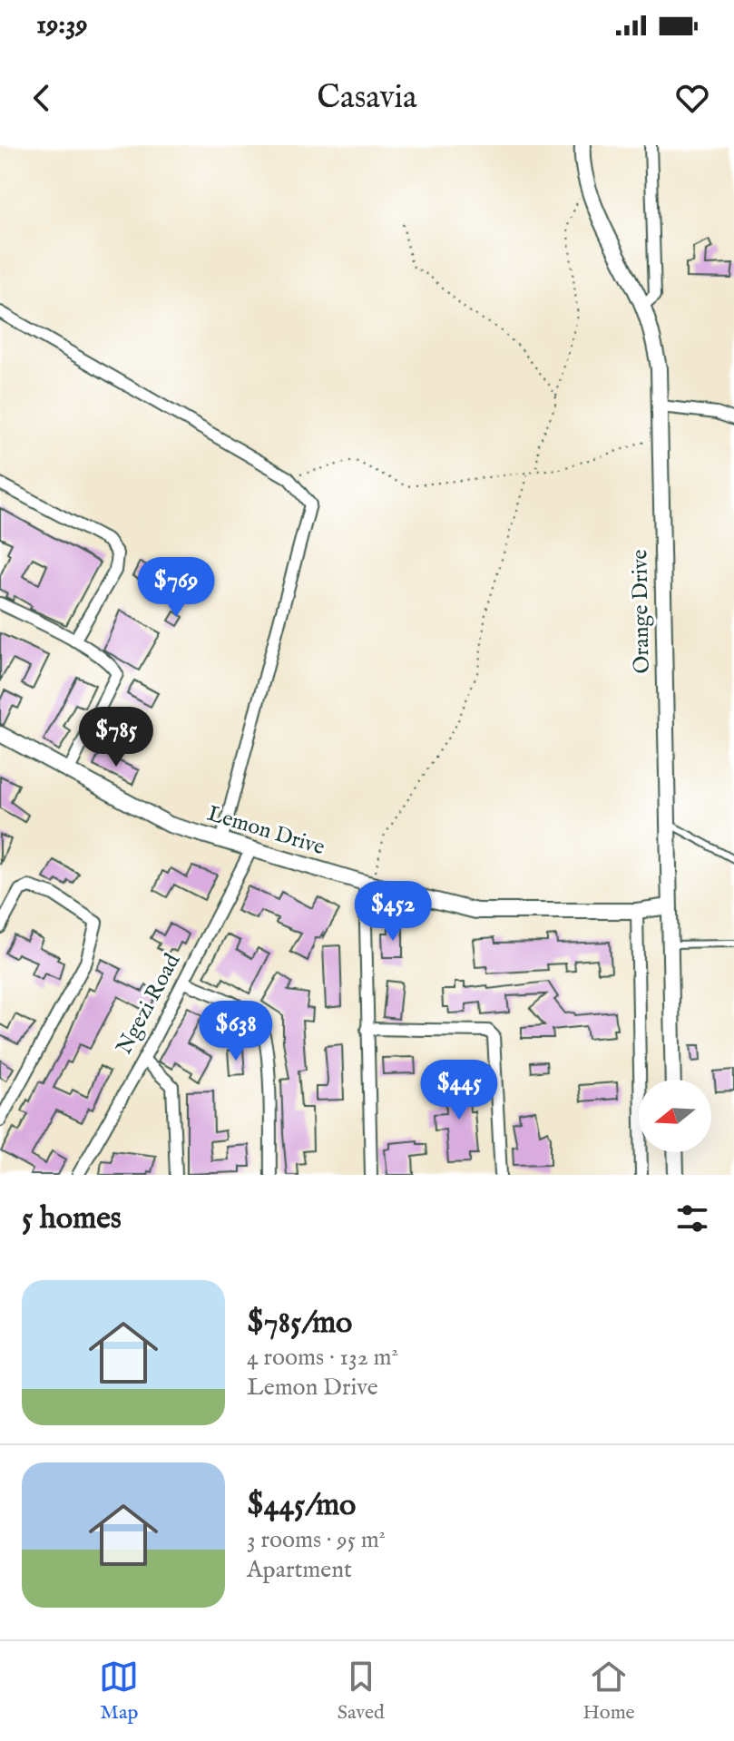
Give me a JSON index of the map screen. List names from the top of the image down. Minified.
{"streets":{"street":["Orange Drive","Lemon Drive","Ngezi Road"]},"crossings":[["Orange Drive","Lemon Drive"],["Lemon Drive","Ngezi Road"]],"north":"left","page":{"status":"19:39","header":"Casavia","price":["$769","$785","$452","$638","$445"],"heading":"5 homes","list":[{"name":"$785/mo","note":"4 rooms · 132 m² · Lemon Drive"},{"name":"$445/mo","note":"3 rooms · 95 m² · Apartment"}],"tabs":["Map","Saved","Home"]}}
